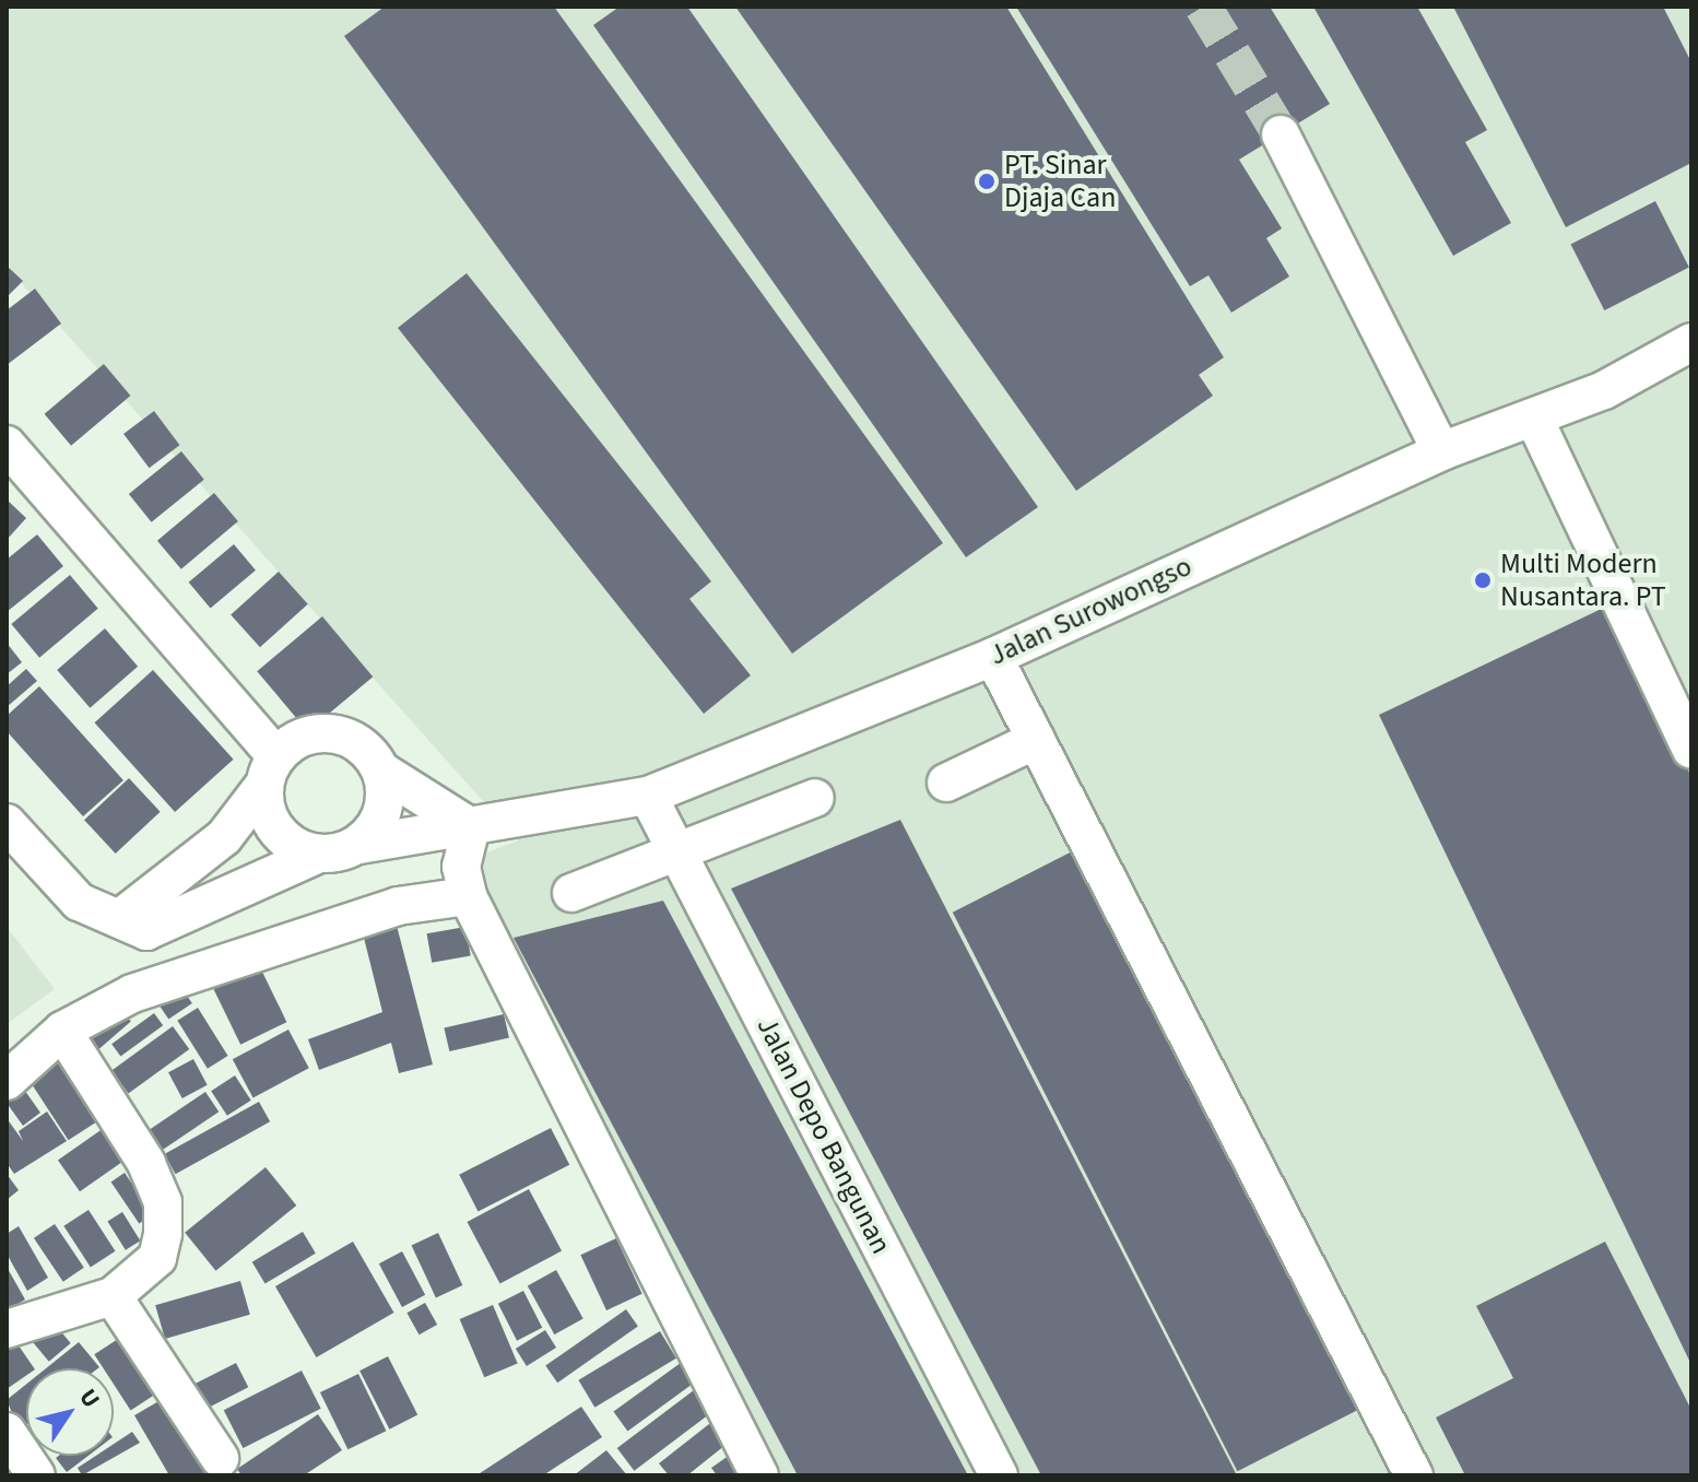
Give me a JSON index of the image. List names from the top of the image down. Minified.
{"streets":{"street":["Jalan Surowongso","Jalan Depo Bangunan"]},"crossings":[["Jalan Surowongso","Jalan Depo Bangunan"]],"places":["PT. Sinar Djaja Can","Multi Modern Nusantara. PT"],"north":"top right"}
